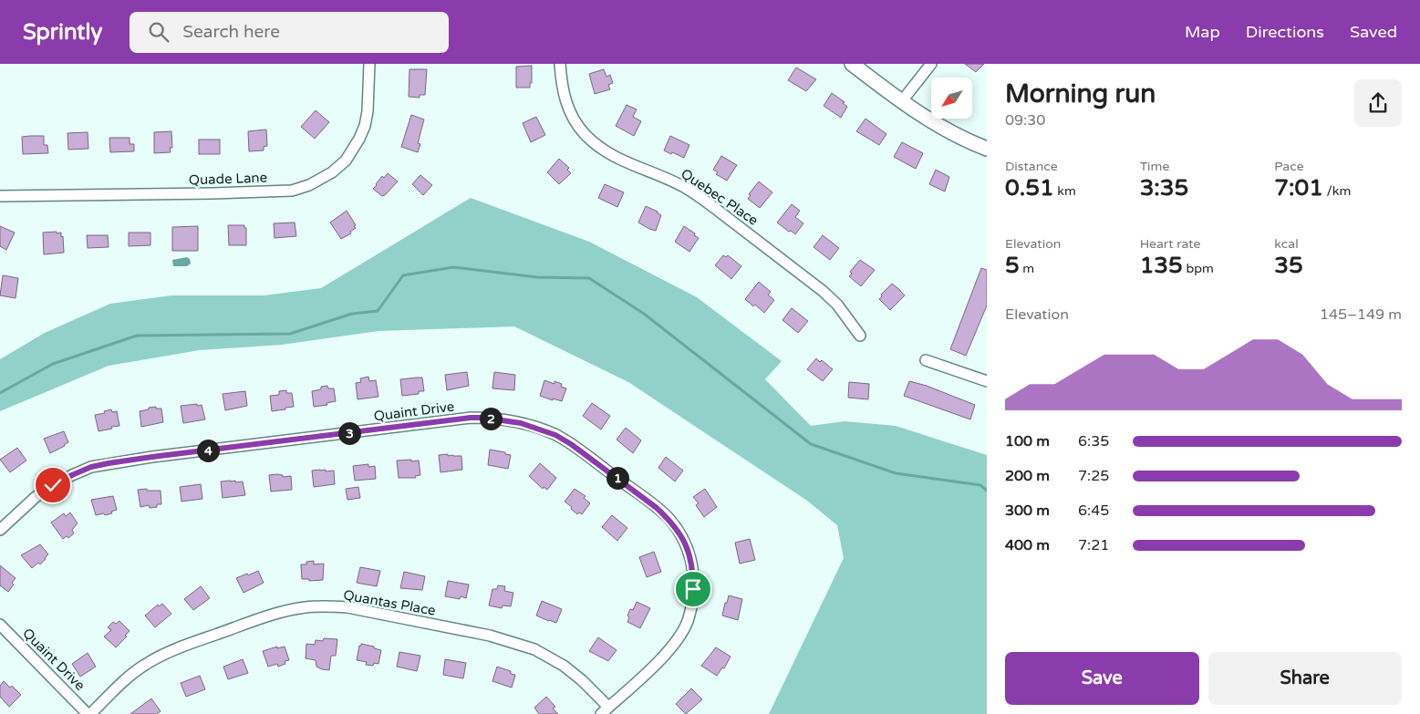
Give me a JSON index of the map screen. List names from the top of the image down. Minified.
{"streets":{"street":["Quade Lane","Quebec Place","Quaint Drive","Quantas Place"]},"crossings":[["Quaint Drive","Quantas Place"]],"north":"bottom left","page":{"header":"Sprintly","search":"Search here","nav":["Map","Directions","Saved"],"heading":["Morning run","09:30"],"stats":[["Distance","0.51 km"],["Time","3:35"],["Pace","7:01 /km"],["Elevation","5 m"],["Heart rate","135 bpm"],["kcal","35"]],"chart":["Elevation","145–149 m"],"pins":["2","3","4","1"],"list":[{"name":"100 m","note":"6:35"},{"name":"200 m","note":"7:25"},{"name":"300 m","note":"6:45"},{"name":"400 m","note":"7:21"}],"buttons":["Save","Share"]}}
